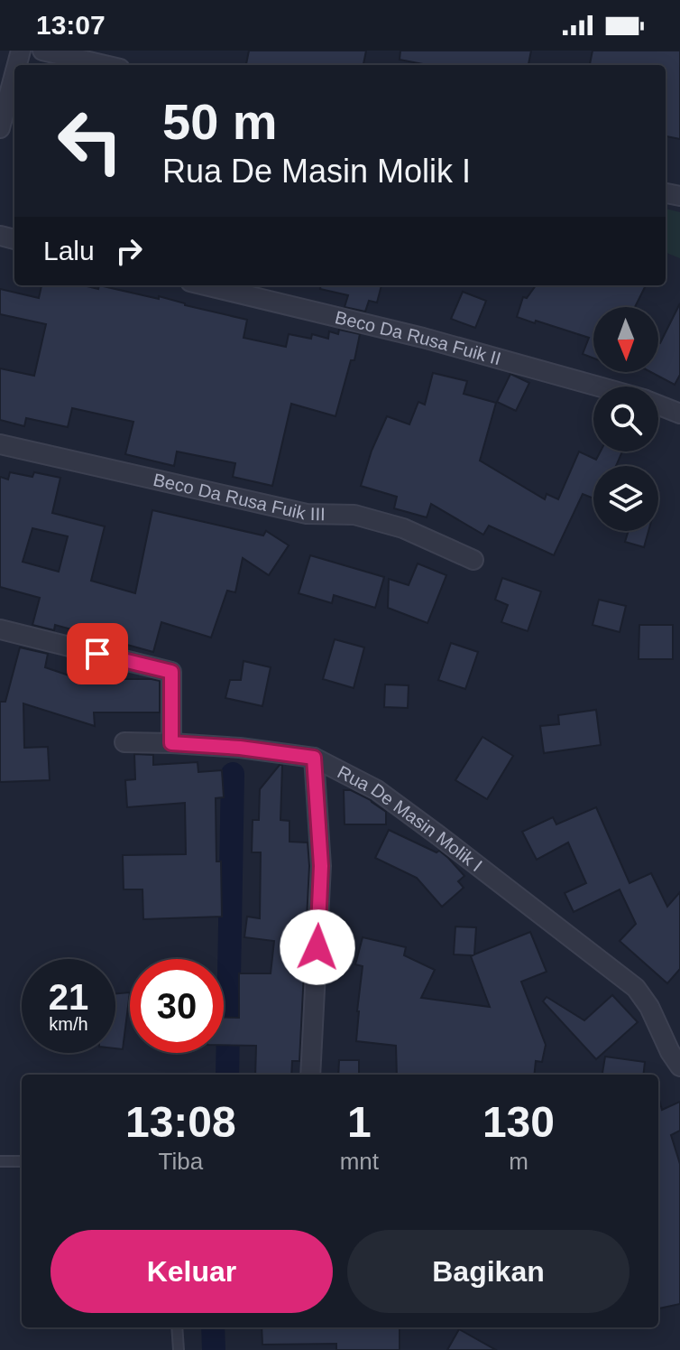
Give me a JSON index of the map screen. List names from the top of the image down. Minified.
{"streets":{"street":["Beco Da Rusa Fuik II","Beco Da Rusa Fuik III","Rua De Masin Molik I"]},"north":"bottom","page":{"status":"13:07","turn":["50 m","Rua De Masin Molik I"],"then":"Lalu","speed":"21 km/h","limit":"30","eta":["13:08","Tiba","1","mnt","130","m"],"buttons":["Keluar","Bagikan"]}}
